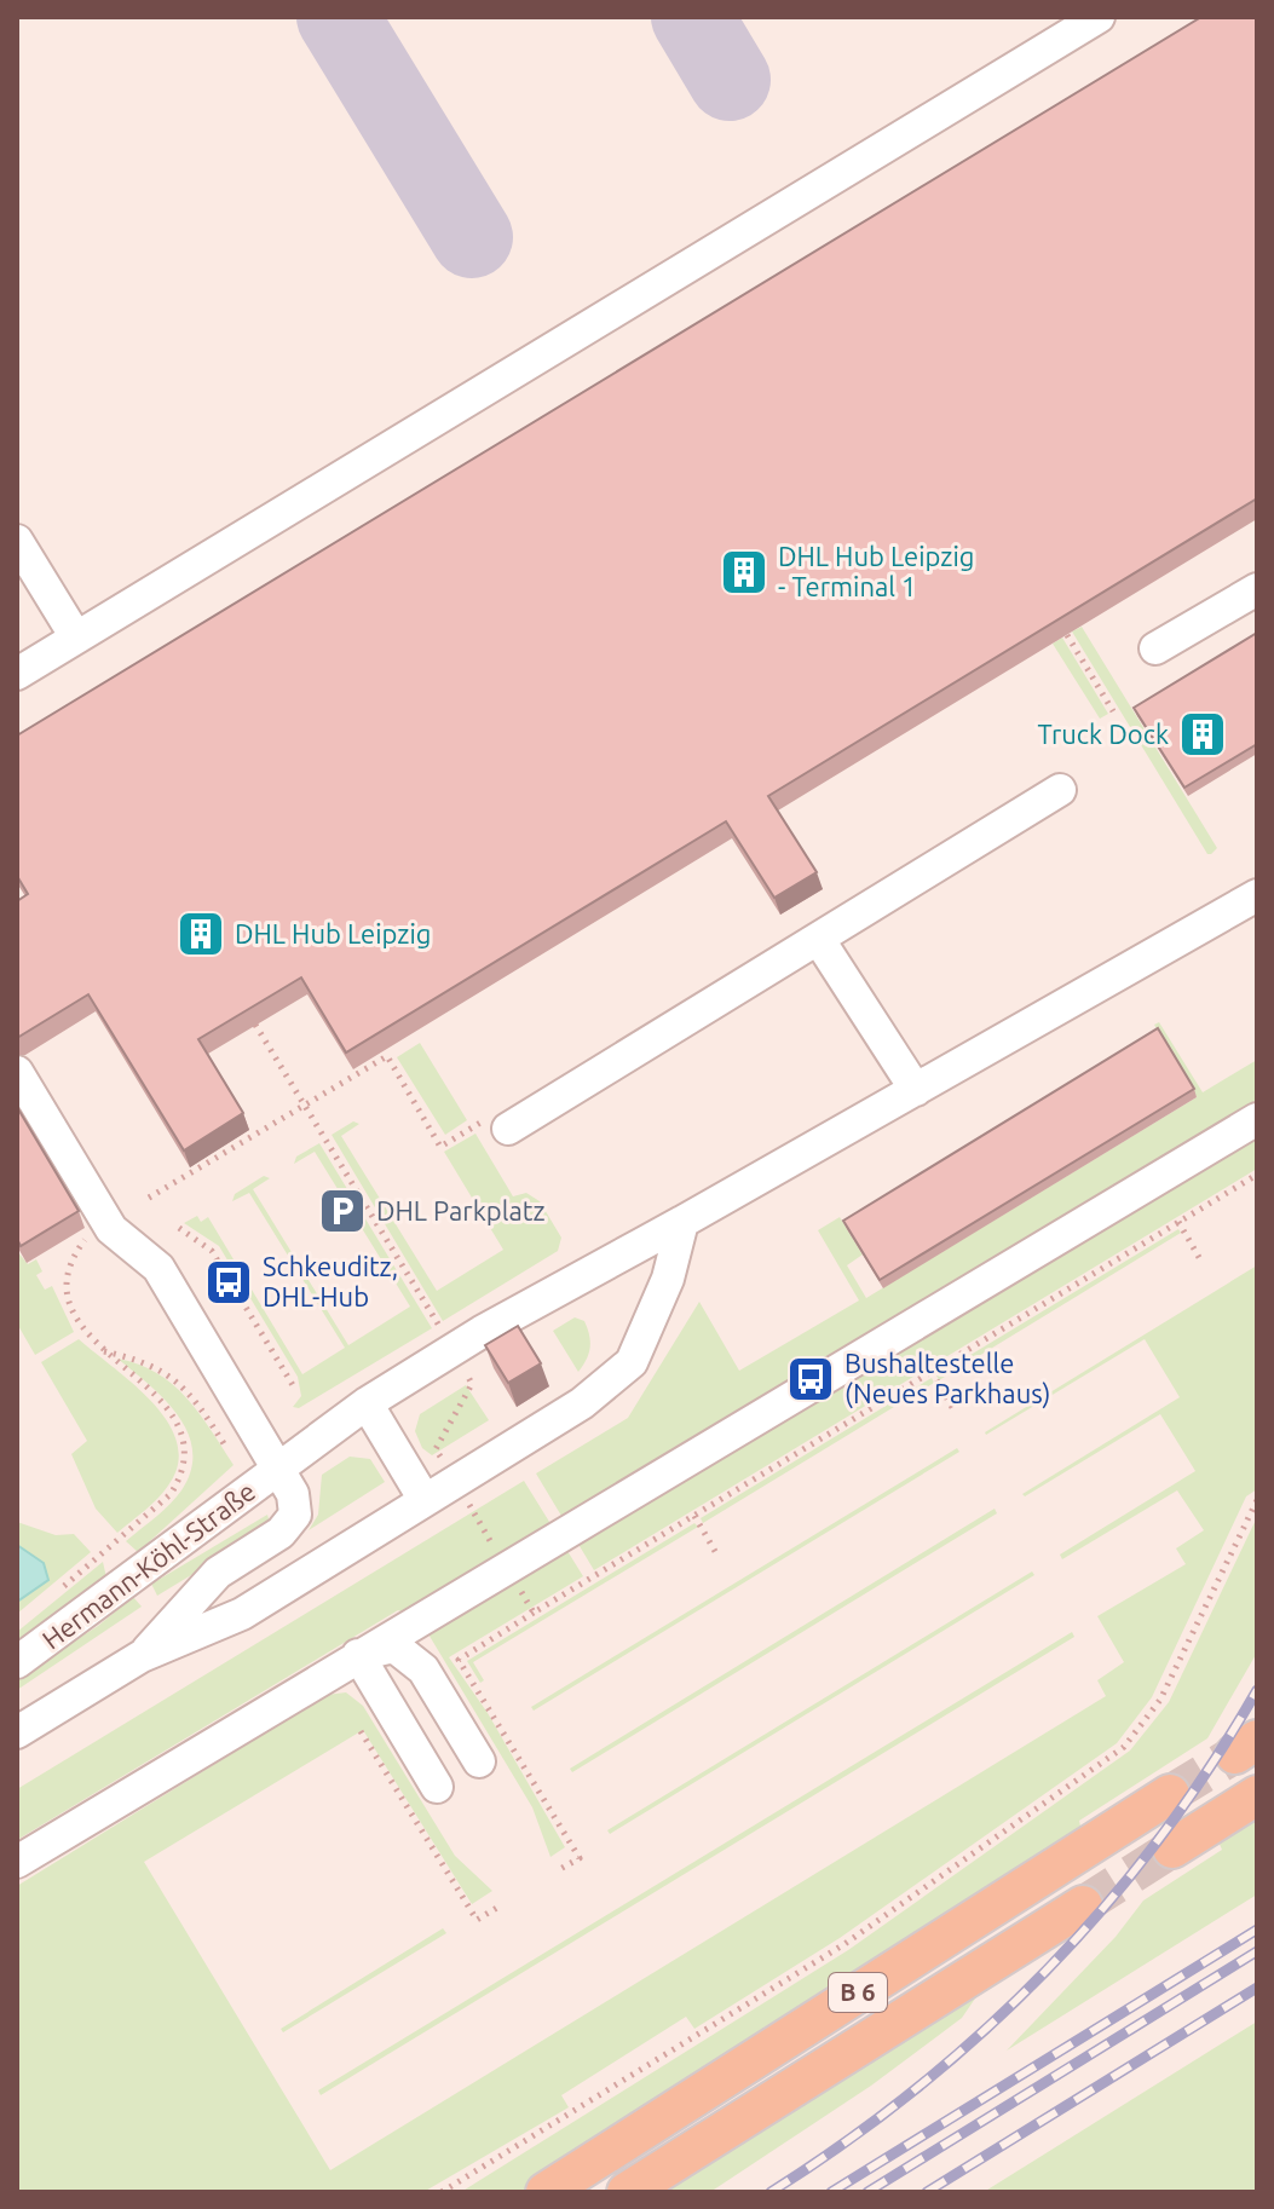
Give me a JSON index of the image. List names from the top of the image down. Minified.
{"streets":{"main road":["B 6"],"street":["Hermann-Köhl-Straße"]},"places":{"building":["DHL Hub Leipzig - Terminal 1","Truck Dock","DHL Hub Leipzig"],"parking":["DHL Parkplatz"],"bus stop":["Schkeuditz, DHL-Hub","Bushaltestelle (Neues Parkhaus)"]}}
